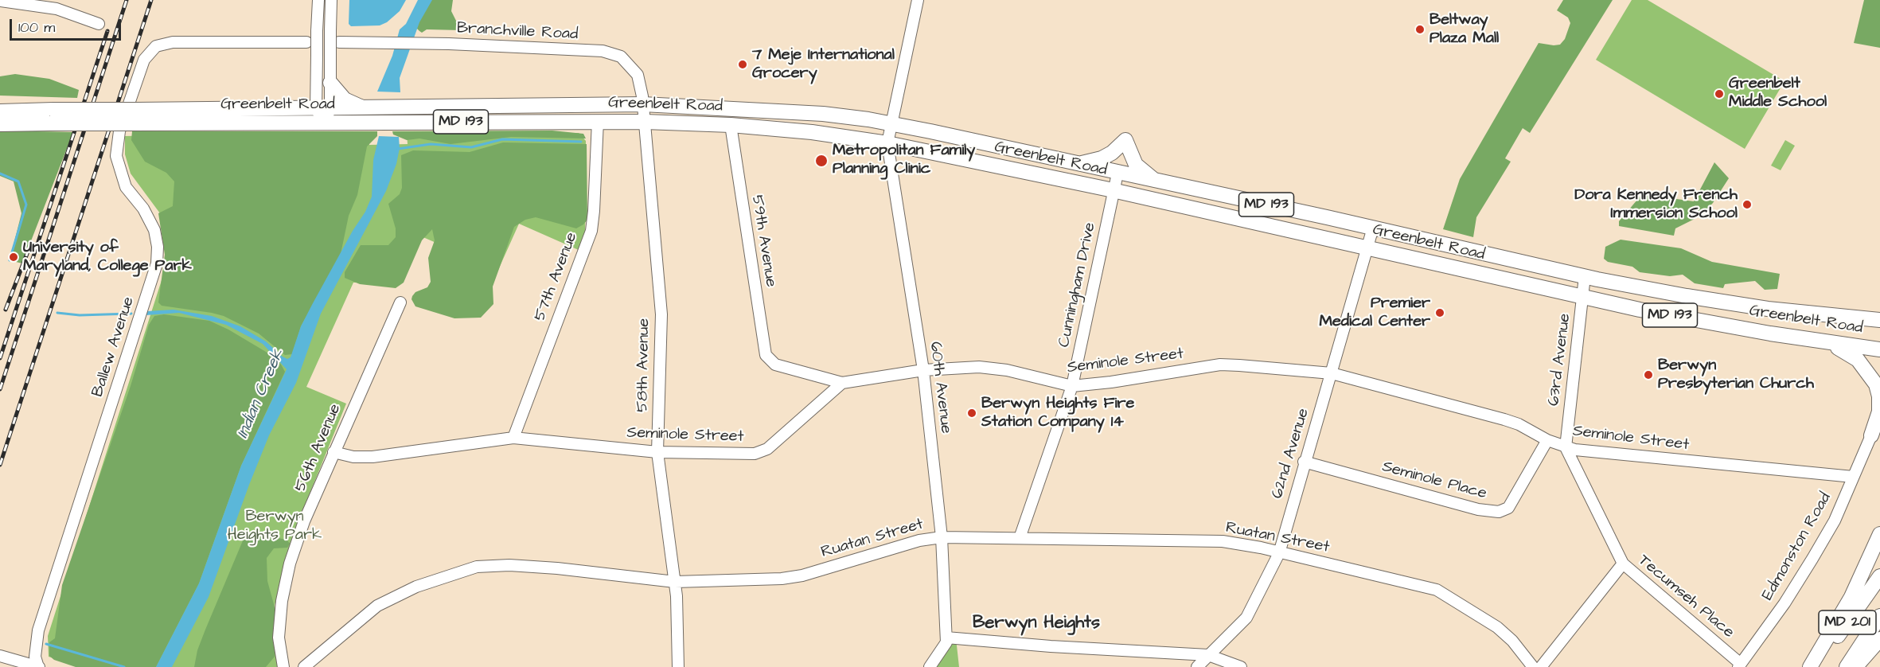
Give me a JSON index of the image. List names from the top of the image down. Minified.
{"streets":{"main road":["Greenbelt Road","MD 193","MD 201"],"street":["Branchville Road","59th Avenue","57th Avenue","Cunningham Drive","Ballew Avenue","63rd Avenue","Seminole Street","58th Avenue","60th Avenue","56th Avenue","62nd Avenue","Seminole Place","Ruatan Street","Edmonston Road","Tecumseh Place"]},"crossings":[["Branchville Road","Greenbelt Road"],["Branchville Road","58th Avenue"],["Greenbelt Road","59th Avenue"],["Greenbelt Road","57th Avenue"],["Greenbelt Road","Cunningham Drive"],["Greenbelt Road","63rd Avenue"],["Greenbelt Road","58th Avenue"],["Greenbelt Road","60th Avenue"],["Greenbelt Road","62nd Avenue"],["59th Avenue","Seminole Street"],["57th Avenue","Seminole Street"],["Cunningham Drive","Seminole Street"],["Cunningham Drive","Ruatan Street"],["63rd Avenue","Seminole Street"],["63rd Avenue","Tecumseh Place"],["Seminole Street","58th Avenue"],["Seminole Street","60th Avenue"],["Seminole Street","56th Avenue"],["Seminole Street","62nd Avenue"],["Seminole Street","Seminole Place"],["Seminole Street","Edmonston Road"],["Seminole Street","Tecumseh Place"],["58th Avenue","Ruatan Street"],["60th Avenue","Ruatan Street"],["62nd Avenue","Seminole Place"],["62nd Avenue","Ruatan Street"],["Edmonston Road","Tecumseh Place"]],"districts":["Berwyn Heights"],"water":["Indian Creek"],"parks":["Berwyn Heights Park"],"places":["Beltway Plaza Mall","7 Meje International Grocery","Greenbelt Middle School","Metropolitan Family Planning Clinic","Dora Kennedy French Immersion School","University of Maryland, College Park","Premier Medical Center","Berwyn Presbyterian Church","Berwyn Heights Fire Station Company 14"],"scale_bar":"100 m"}
